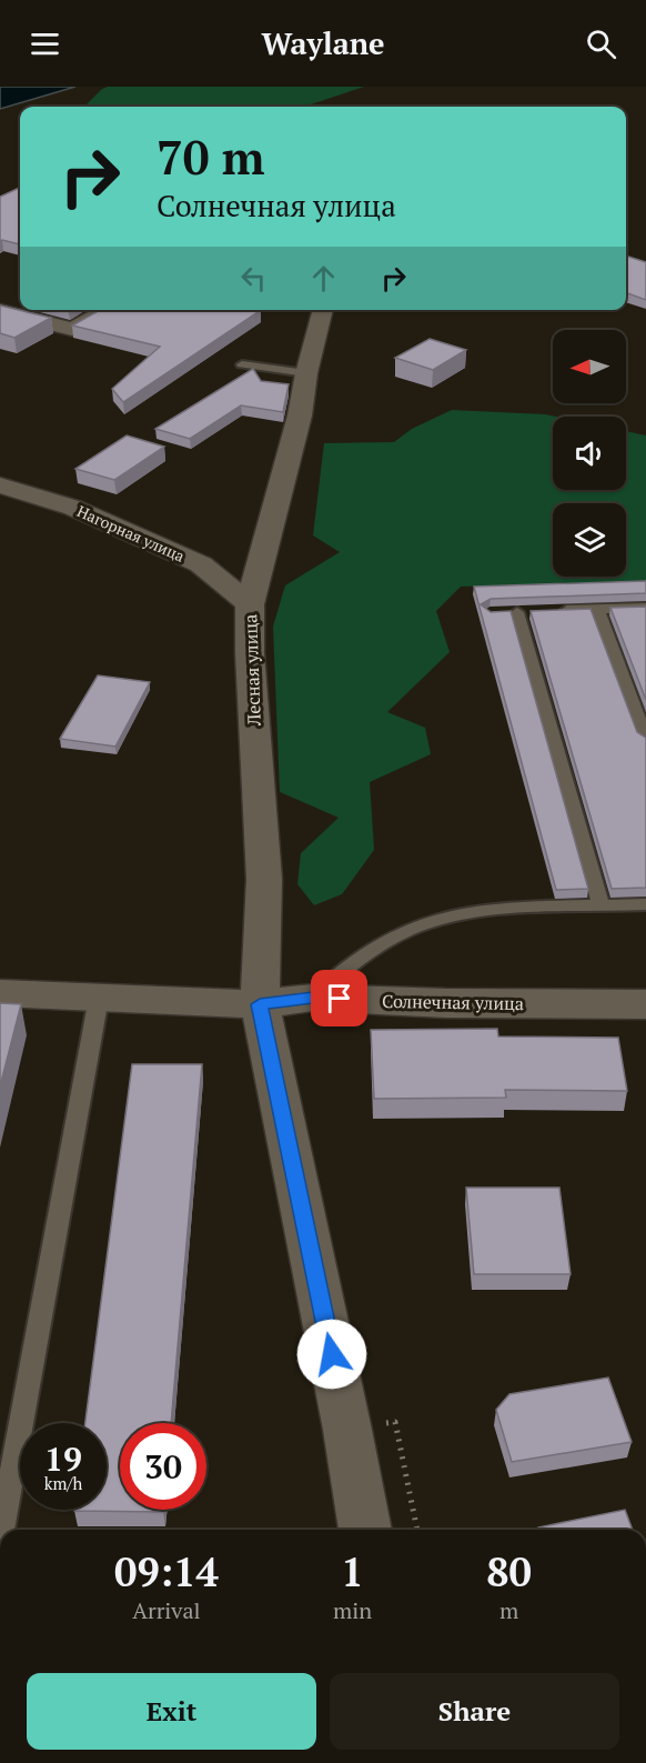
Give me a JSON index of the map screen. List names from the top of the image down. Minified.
{"streets":{"street":["Нагорная улица","Лесная улица","Солнечная улица"]},"crossings":[["Нагорная улица","Лесная улица"],["Лесная улица","Солнечная улица"]],"north":"left","page":{"header":"Waylane","turn":["70 m","Солнечная улица"],"speed":"19 km/h","limit":"30","eta":["09:14","Arrival","1","min","80","m"],"buttons":["Exit","Share"]}}
